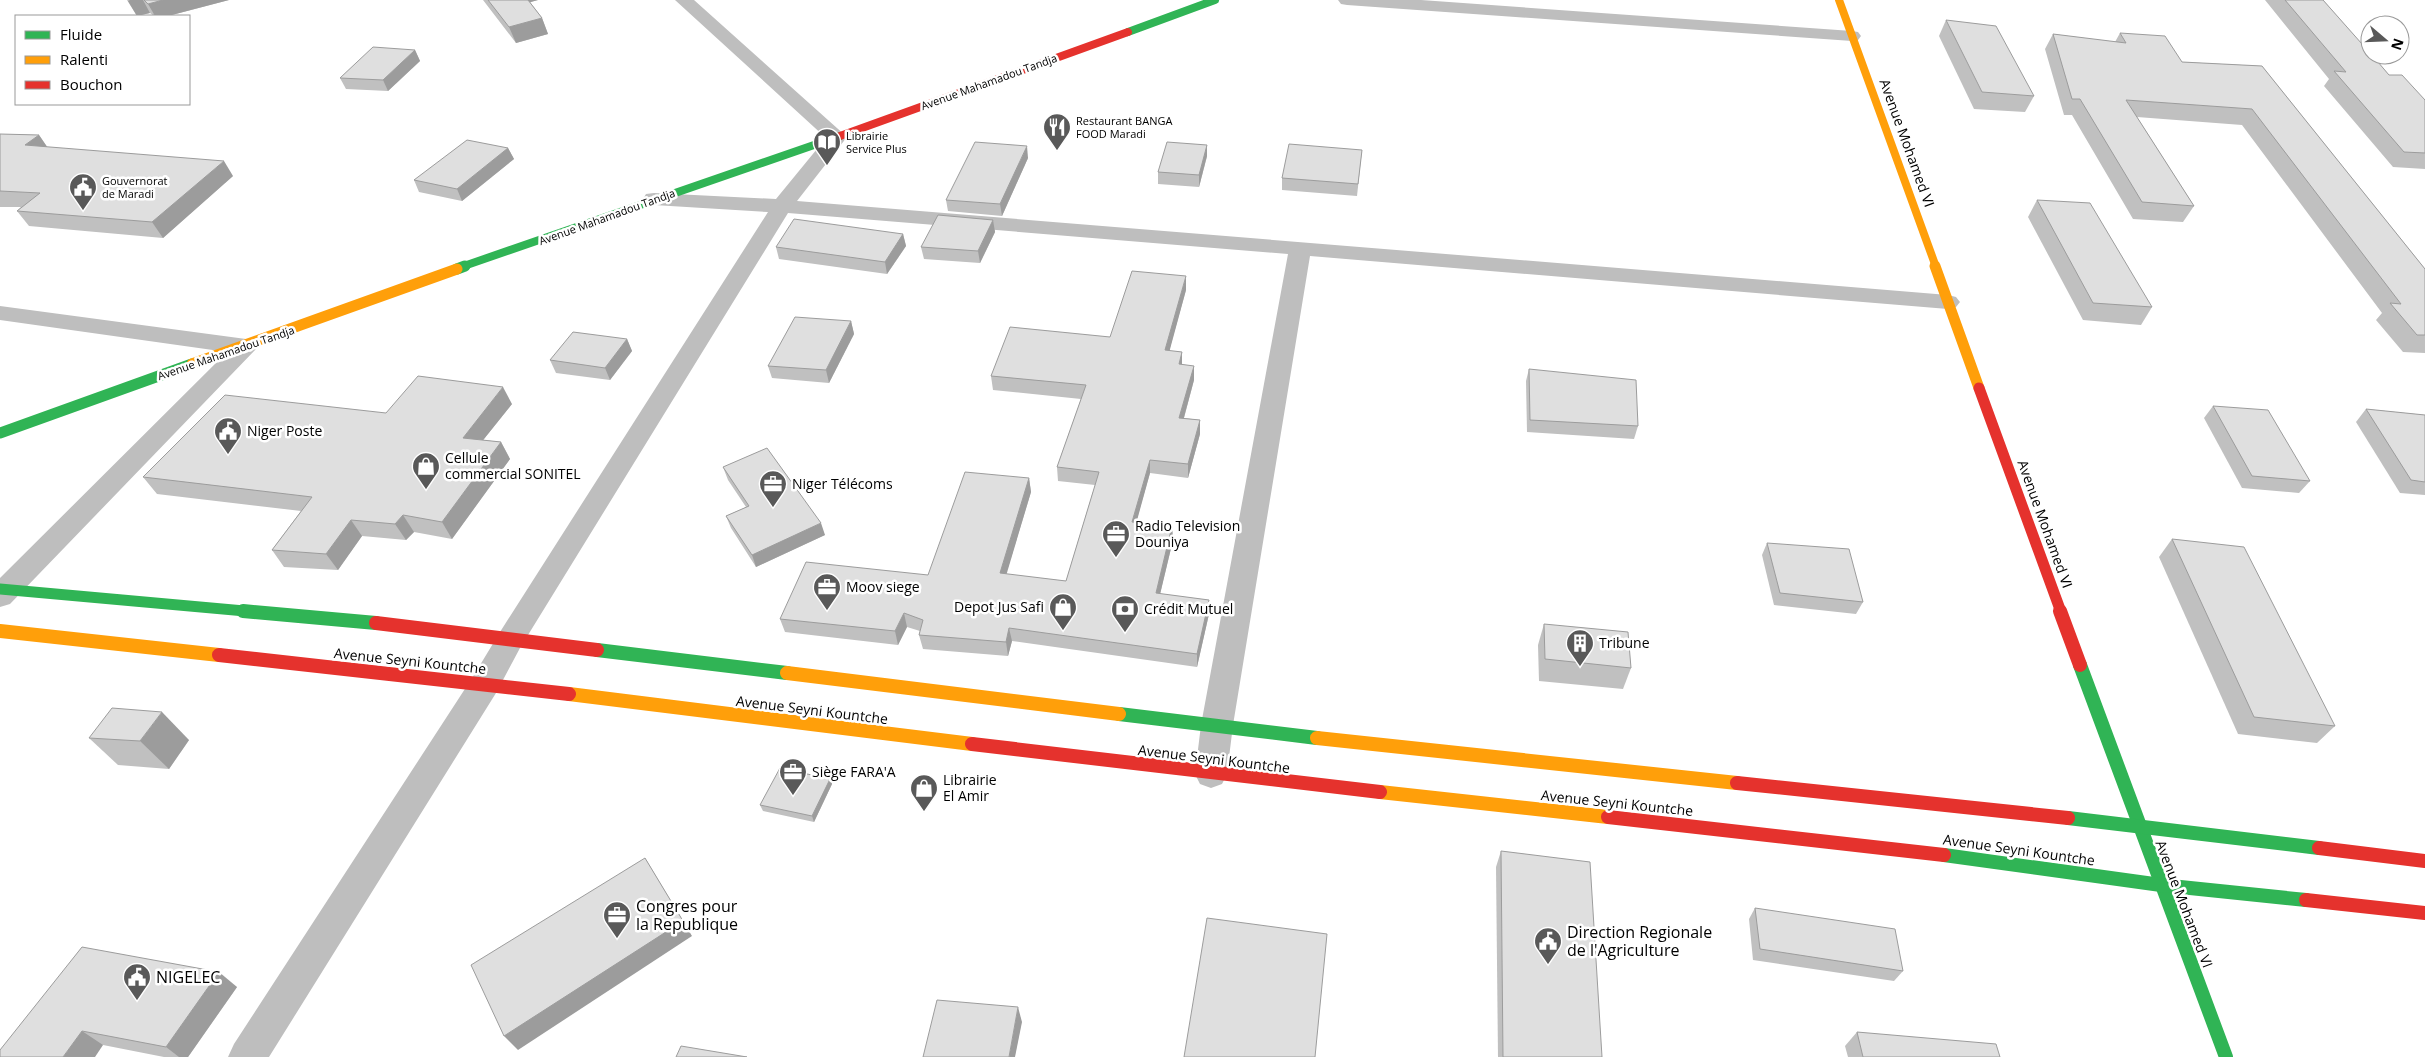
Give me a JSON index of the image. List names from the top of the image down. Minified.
{"streets":{"main road":["Avenue Mahamadou Tandja","Avenue Mohamed VI","Avenue Seyni Kountche"]},"crossings":[["Avenue Mohamed VI","Avenue Seyni Kountche"]],"places":{"restaurant":["Restaurant BANGA FOOD Maradi"],"library":["Librairie Service Plus"],"public building":["Gouvernorat de Maradi","Niger Poste","Direction Regionale de l'Agriculture","NIGELEC"],"shop":["Cellule commercial SONITEL","Depot Jus Safi","Librairie El Amir"],"office":["Niger Télécoms","Radio Television Douniya","Moov siege","Siège FARA'A","Congres pour la Republique"],"bank":["Crédit Mutuel"],"building":["Tribune"]},"legend":["Fluide","Ralenti","Bouchon"],"north":"right"}
